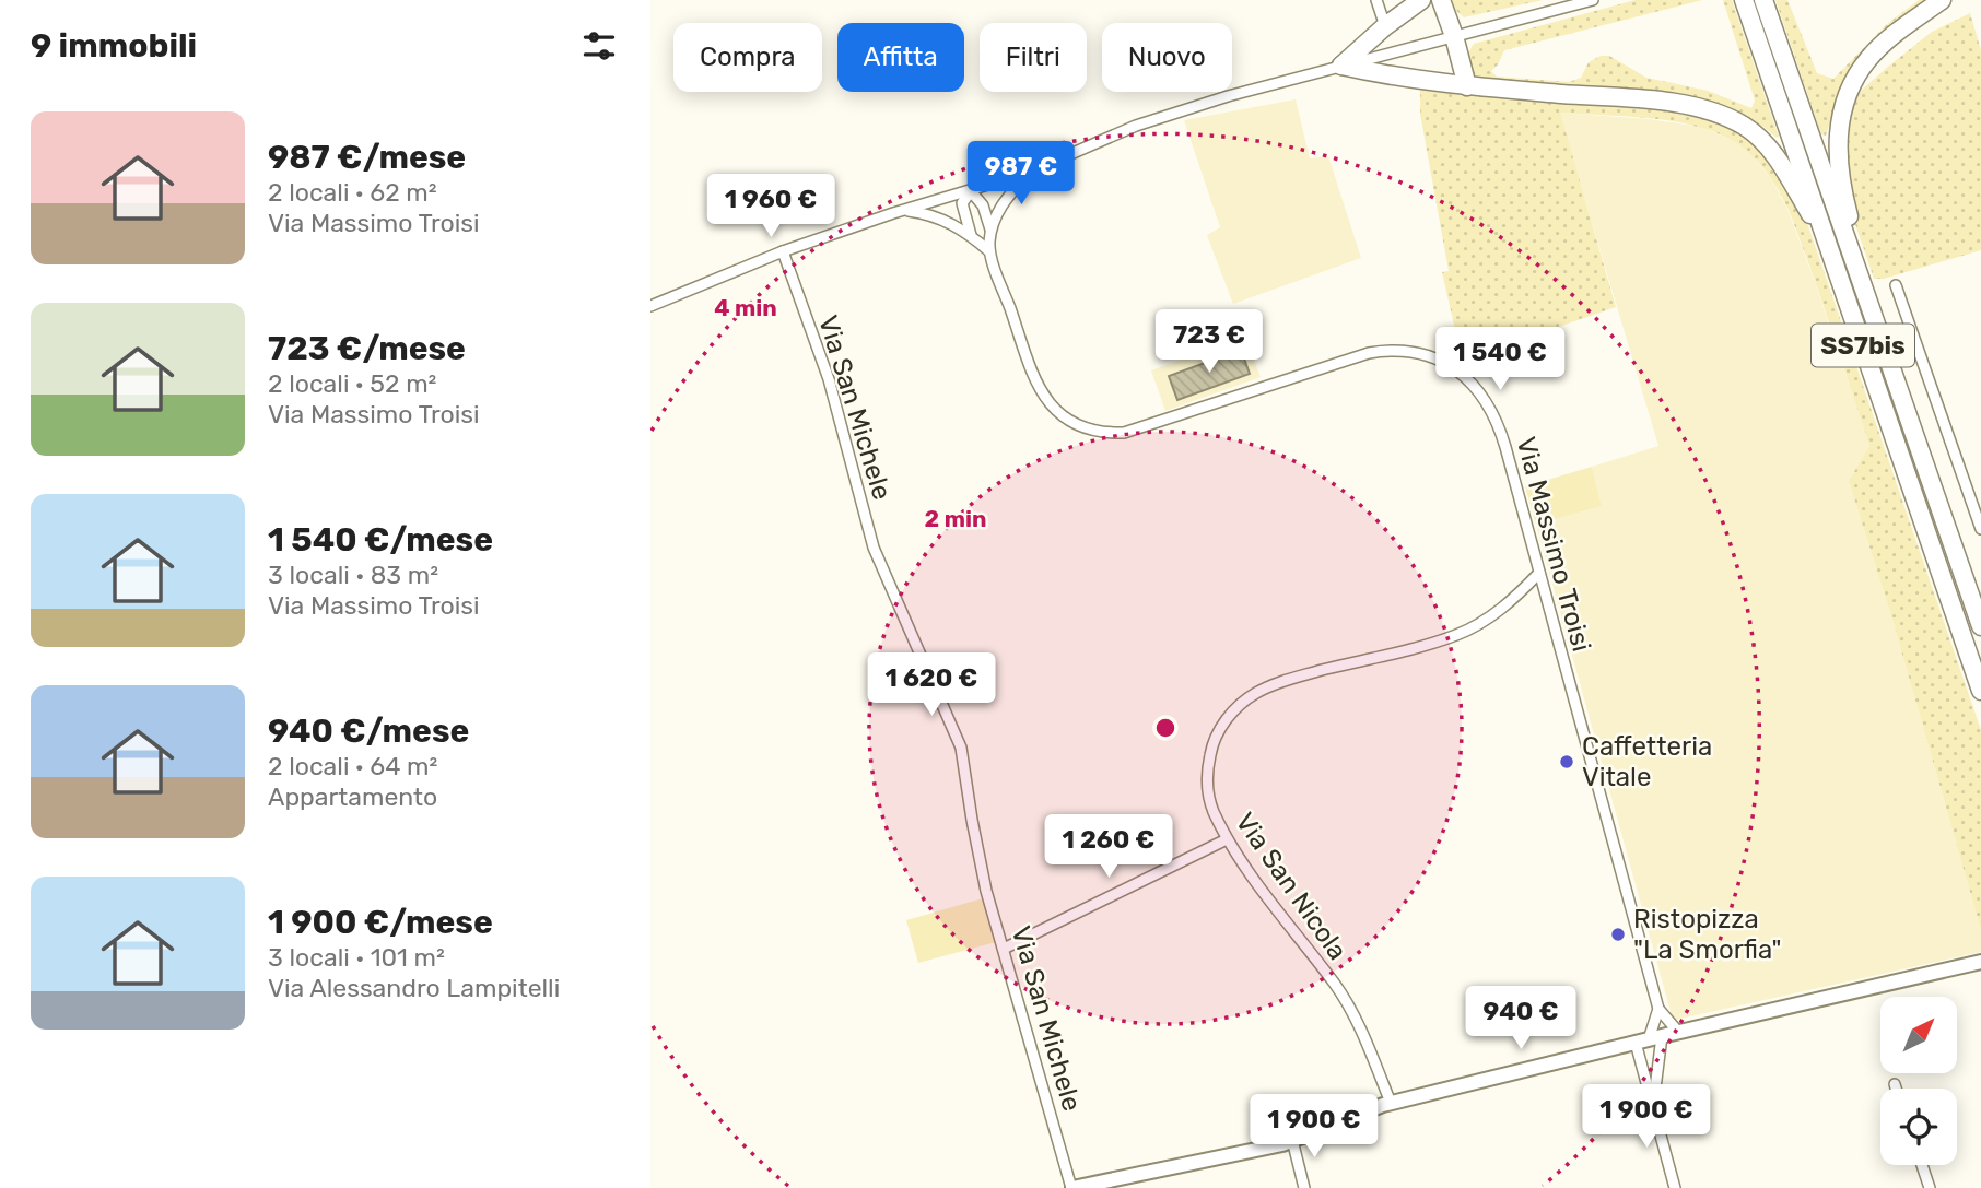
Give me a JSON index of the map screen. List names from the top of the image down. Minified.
{"streets":{"highway":["SS7bis"],"street":["Via San Michele","Via Massimo Troisi","Via San Nicola"]},"crossings":[["Via Massimo Troisi","Via San Nicola"]],"places":["Caffetteria Vitale","Ristopizza \"La Smorfia\""],"north":"top right","page":{"heading":"9 immobili","chip":["Compra","Affitta","Filtri","Nuovo"],"list":[{"name":"987 €/mese","note":"2 locali · 62 m² · Via Massimo Troisi"},{"name":"723 €/mese","note":"2 locali · 52 m² · Via Massimo Troisi"},{"name":"1 540 €/mese","note":"3 locali · 83 m² · Via Massimo Troisi"},{"name":"940 €/mese","note":"2 locali · 64 m² · Appartamento"},{"name":"1 900 €/mese","note":"3 locali · 101 m² · Via Alessandro Lampitelli"}],"price":["987 €","1 960 €","723 €","1 540 €","1 620 €","1 260 €","940 €","1 900 €","1 900 €"]},"rings":["4 min","2 min"]}
